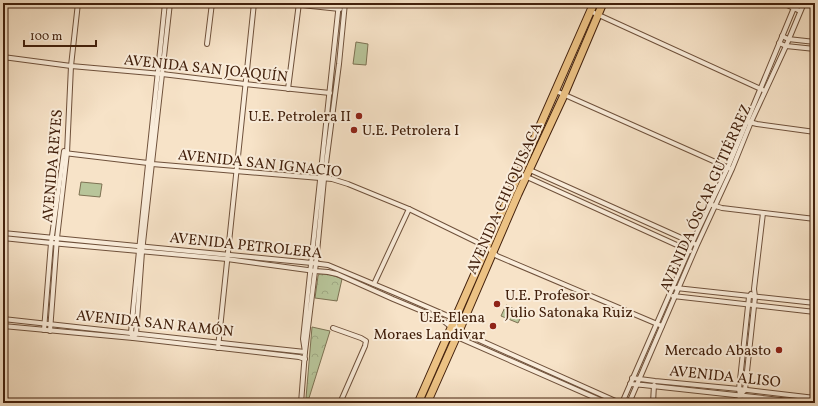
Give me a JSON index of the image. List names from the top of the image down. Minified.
{"streets":{"main road":["AVENIDA CHUQUISACA"],"street":["AVENIDA SAN JOAQUÍN","AVENIDA SAN IGNACIO","AVENIDA REYES","AVENIDA ÓSCAR GUTIÉRREZ","AVENIDA PETROLERA","AVENIDA SAN RAMÓN","AVENIDA ALISO"]},"crossings":[["AVENIDA SAN JOAQUÍN","AVENIDA REYES"],["AVENIDA SAN IGNACIO","AVENIDA REYES"],["AVENIDA SAN IGNACIO","AVENIDA CHUQUISACA"],["AVENIDA SAN IGNACIO","AVENIDA ÓSCAR GUTIÉRREZ"],["AVENIDA REYES","AVENIDA PETROLERA"],["AVENIDA REYES","AVENIDA SAN RAMÓN"],["AVENIDA CHUQUISACA","AVENIDA PETROLERA"],["AVENIDA ÓSCAR GUTIÉRREZ","AVENIDA ALISO"]],"places":["U.E. Petrolera II","U.E. Petrolera I","U.E. Profesor Julio Satonaka Ruiz","U.E. Elena Moraes Landivar","Mercado Abasto"],"scale_bar":"100 m"}
